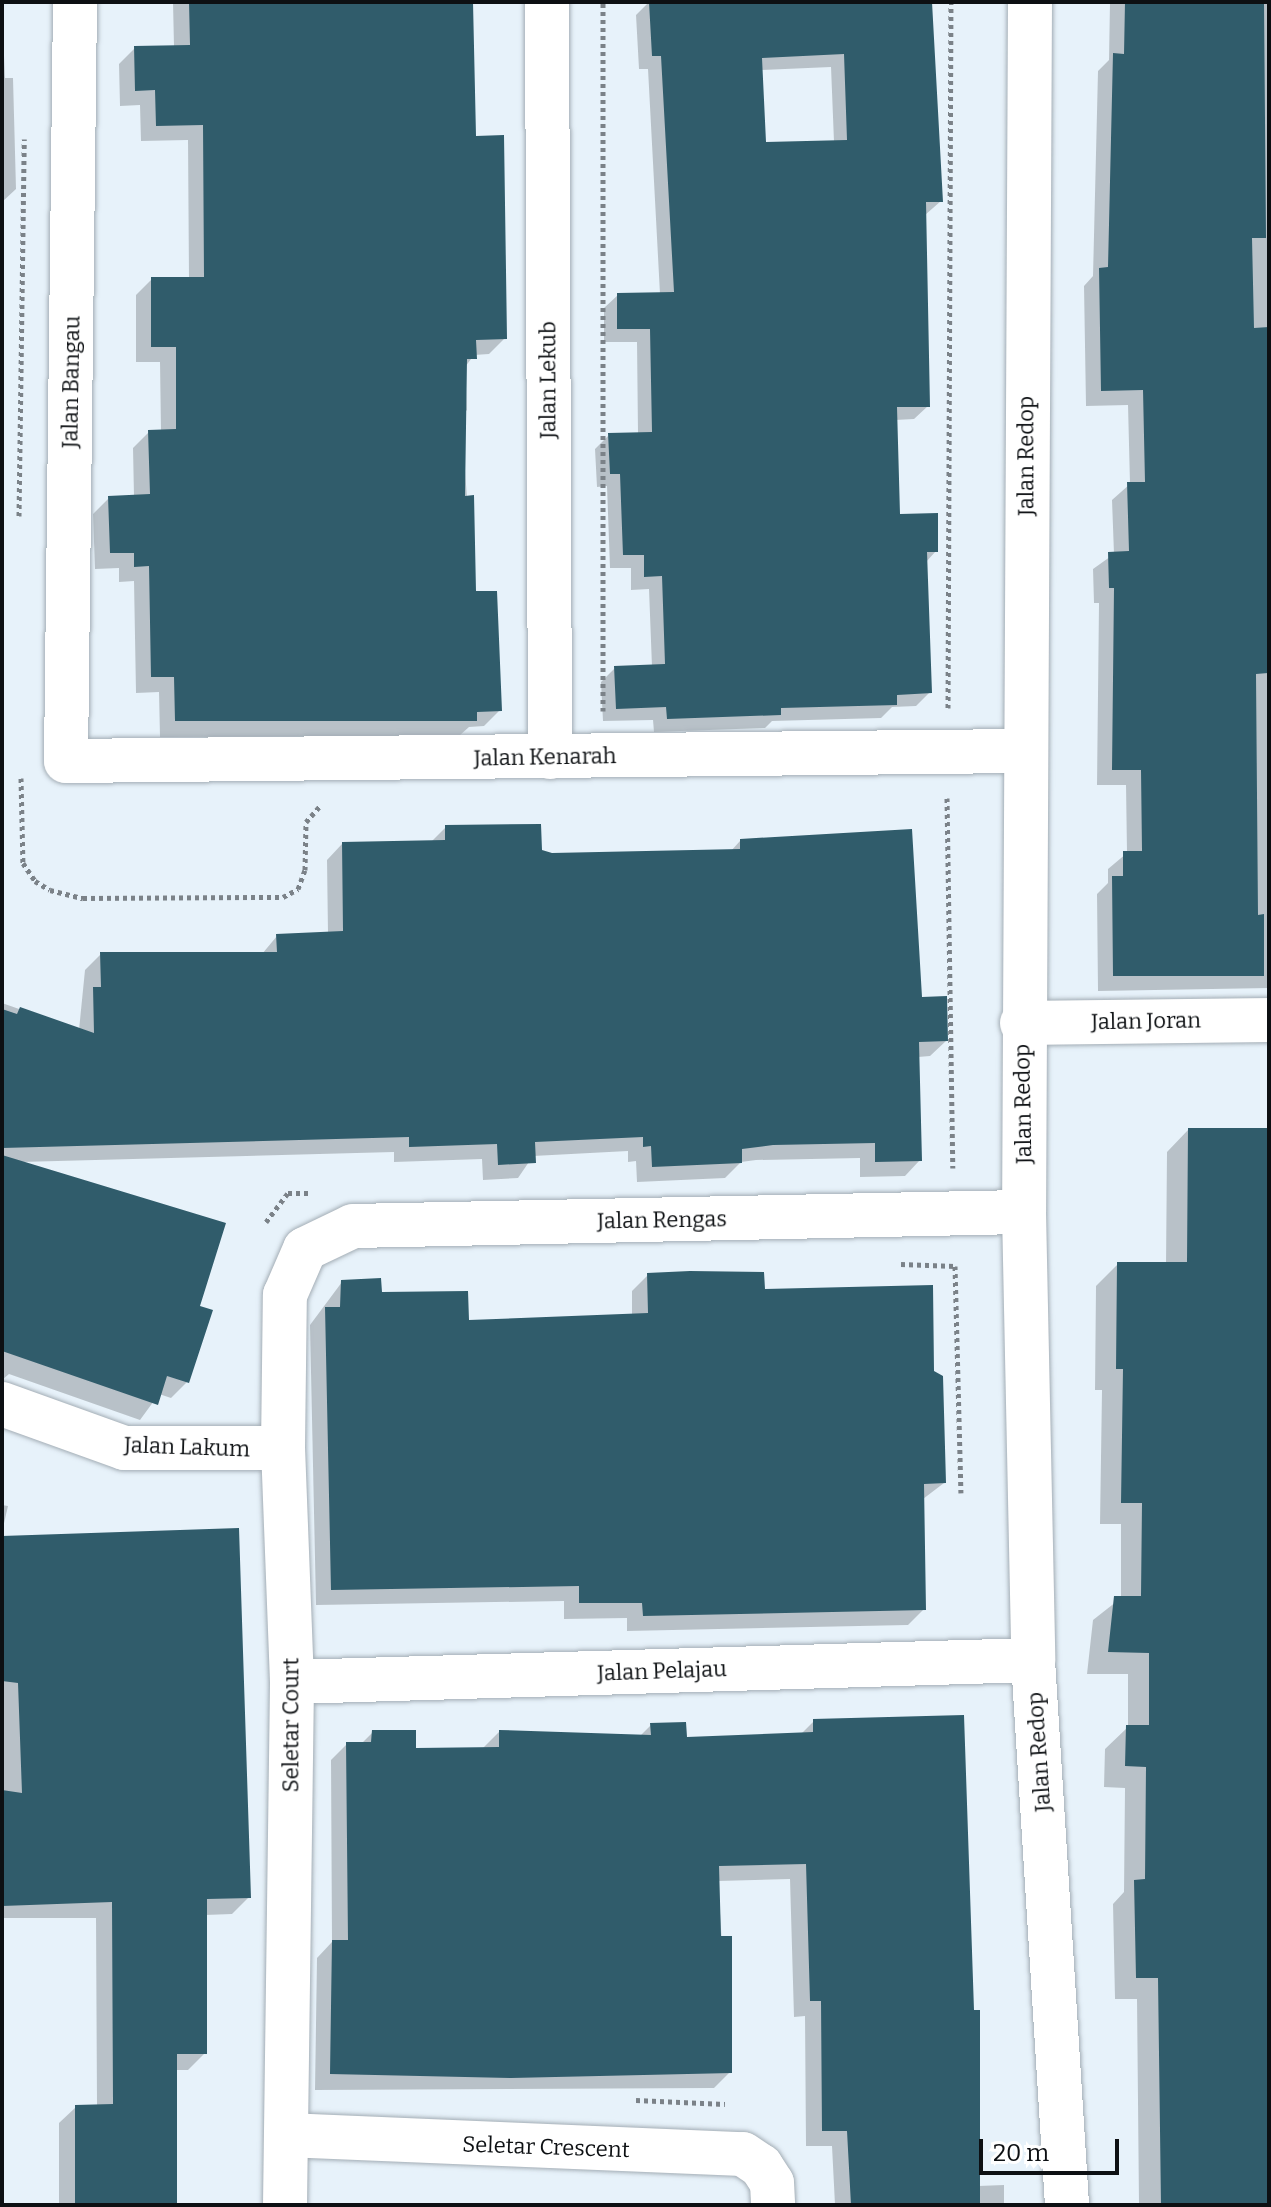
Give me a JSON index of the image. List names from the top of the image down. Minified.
{"streets":{"street":["Jalan Lekub","Jalan Bangau","Jalan Redop","Jalan Kenarah","Jalan Joran","Jalan Rengas","Jalan Lakum","Jalan Pelajau","Seletar Court","Seletar Crescent"]},"crossings":[["Jalan Lekub","Jalan Kenarah"],["Jalan Bangau","Jalan Kenarah"],["Jalan Redop","Jalan Kenarah"],["Jalan Redop","Jalan Joran"],["Jalan Redop","Jalan Rengas"],["Jalan Redop","Jalan Pelajau"],["Jalan Rengas","Seletar Court"],["Jalan Lakum","Seletar Court"],["Jalan Pelajau","Seletar Court"],["Seletar Court","Seletar Crescent"]],"scale_bar":"20 m"}
